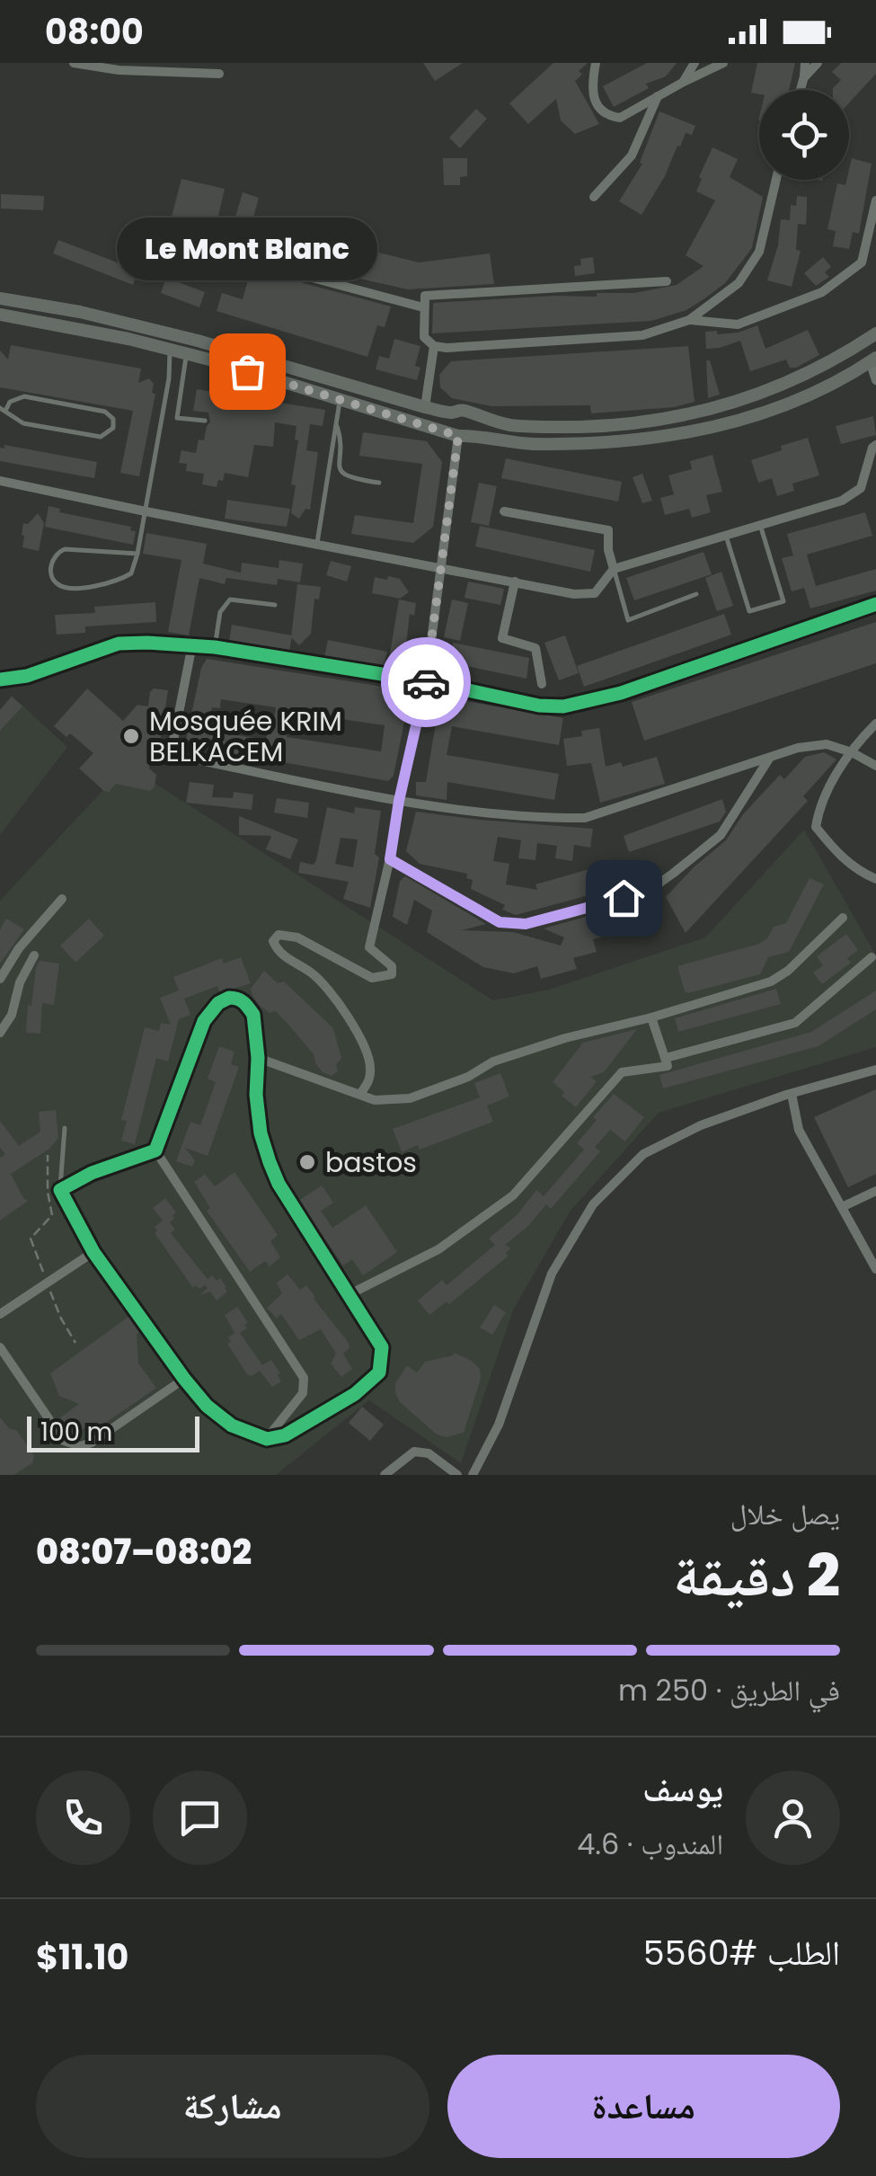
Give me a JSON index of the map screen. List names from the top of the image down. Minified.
{"places":["Le Mont Blanc","Mosquée KRIM BELKACEM","bastos"],"scale_bar":"100 m","page":{"status":"08:00","bubble":"Le Mont Blanc","scale":"100 m","heading":["2 دقيقة","يصل خلال","08:02–08:07"],"panel":["يوسف","المندوب · 4.6","الطلب #5560","$11.10"],"bar":"في الطريق · 250 m","buttons":["مساعدة","مشاركة"]}}
